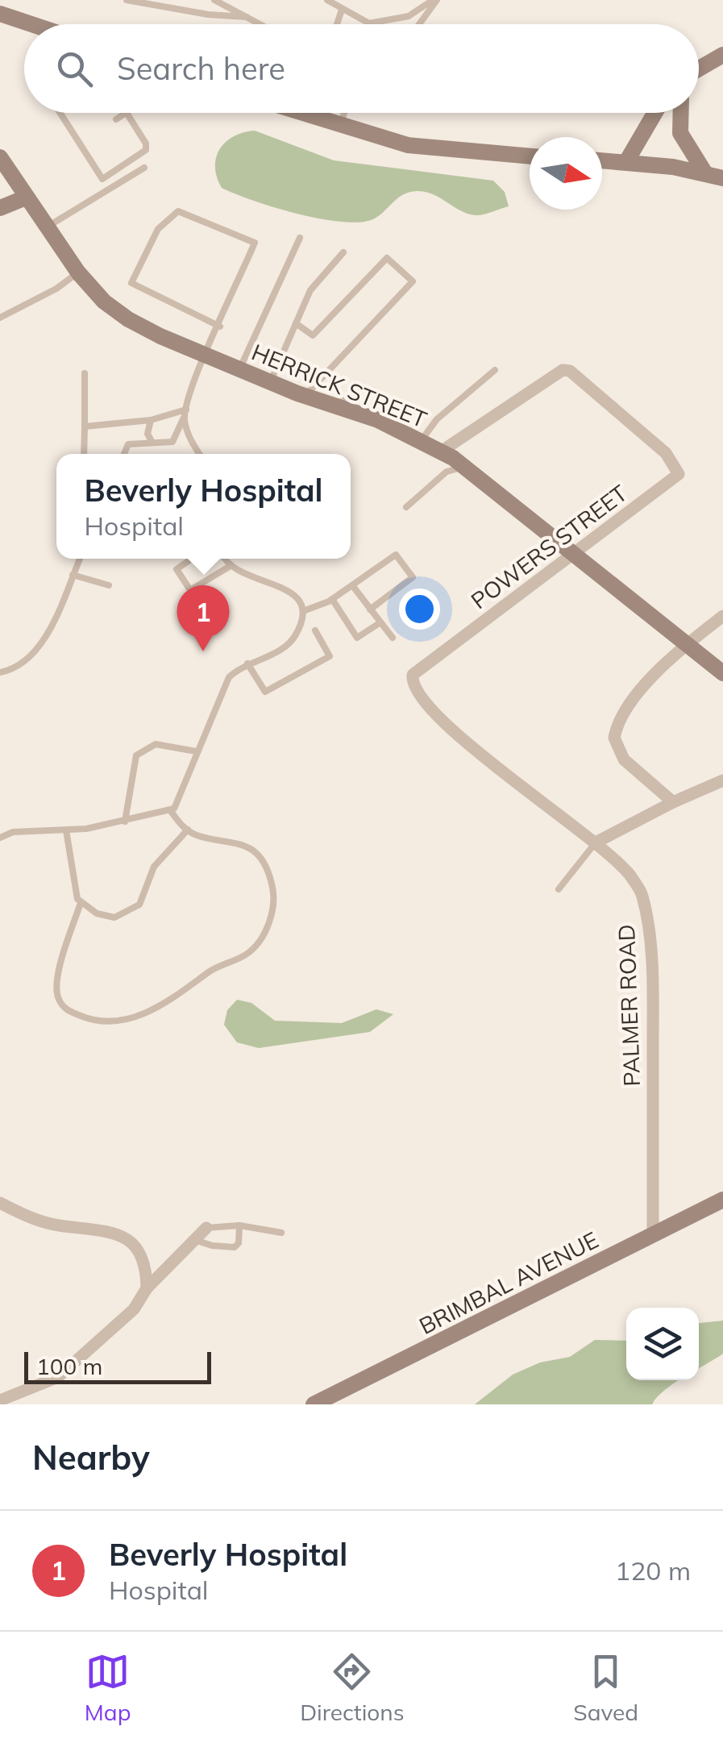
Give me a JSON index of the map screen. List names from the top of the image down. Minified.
{"streets":{"main road":["HERRICK STREET","BRIMBAL AVENUE"],"street":["POWERS STREET","PALMER ROAD"]},"crossings":[["HERRICK STREET","POWERS STREET"],["POWERS STREET","PALMER ROAD"],["PALMER ROAD","BRIMBAL AVENUE"]],"scale_bar":"100 m","north":"right","page":{"search":"Search here","popup":["Beverly Hospital","Hospital"],"pins":"1","scale":"100 m","heading":"Nearby","list":[{"mark":"1","name":"Beverly Hospital","note":"Hospital","value":"120 m"}],"nav":["Map","Directions","Saved"]}}
